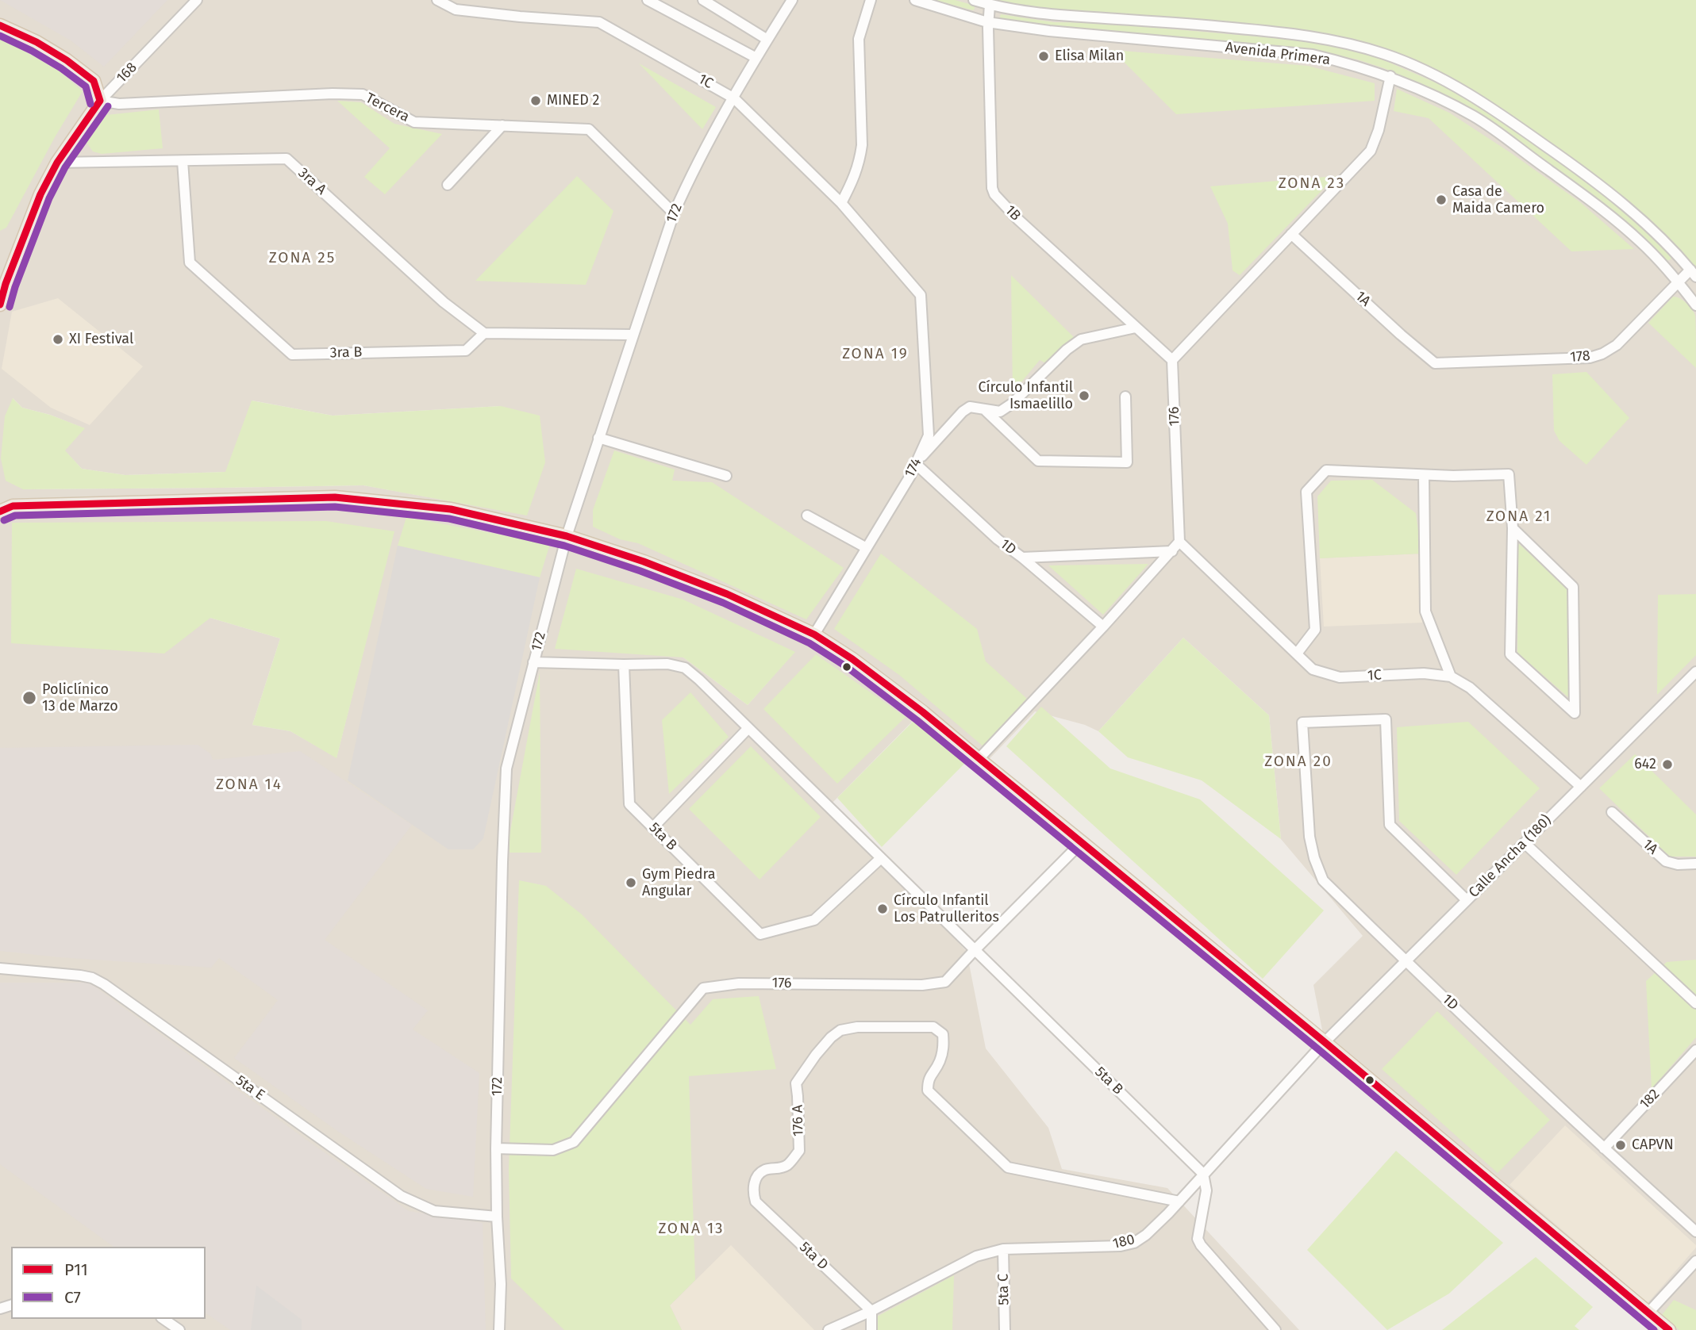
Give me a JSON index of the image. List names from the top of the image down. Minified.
{"streets":{"main road":["168"],"street":["Avenida Primera","1C","Tercera","3ra A","172","1B","1A","3ra B","178","176","174","1D","5ta B","Calle Ancha (180)","5ta E","182","176 A","180","5ta D","5ta C"]},"crossings":[["Avenida Primera","1B"],["Avenida Primera","178"],["168","Tercera"],["168","3ra A"],["1C","172"],["1C","176"],["1C","174"],["1C","Calle Ancha (180)"],["Tercera","172"],["3ra A","3ra B"],["172","176"],["172","5ta B"],["172","5ta E"],["1B","176"],["1A","178"],["176","5ta B"],["174","1D"],["1D","Calle Ancha (180)"],["1D","182"],["5ta B","180"],["Calle Ancha (180)","180"],["176 A","180"],["176 A","5ta D"],["180","5ta D"],["180","5ta C"]],"districts":["ZONA 23","ZONA 25","ZONA 19","ZONA 21","ZONA 20","ZONA 14","ZONA 13"],"places":["Elisa Milan","MINED 2","Casa de Maida Camero","XI Festival","Círculo Infantil Ismaelillo","Policlínico 13 de Marzo","642","Gym Piedra Angular","Círculo Infantil Los Patrulleritos","CAPVN"],"lines":["transit line P11","transit line C7"],"legend":["P11","C7"]}
